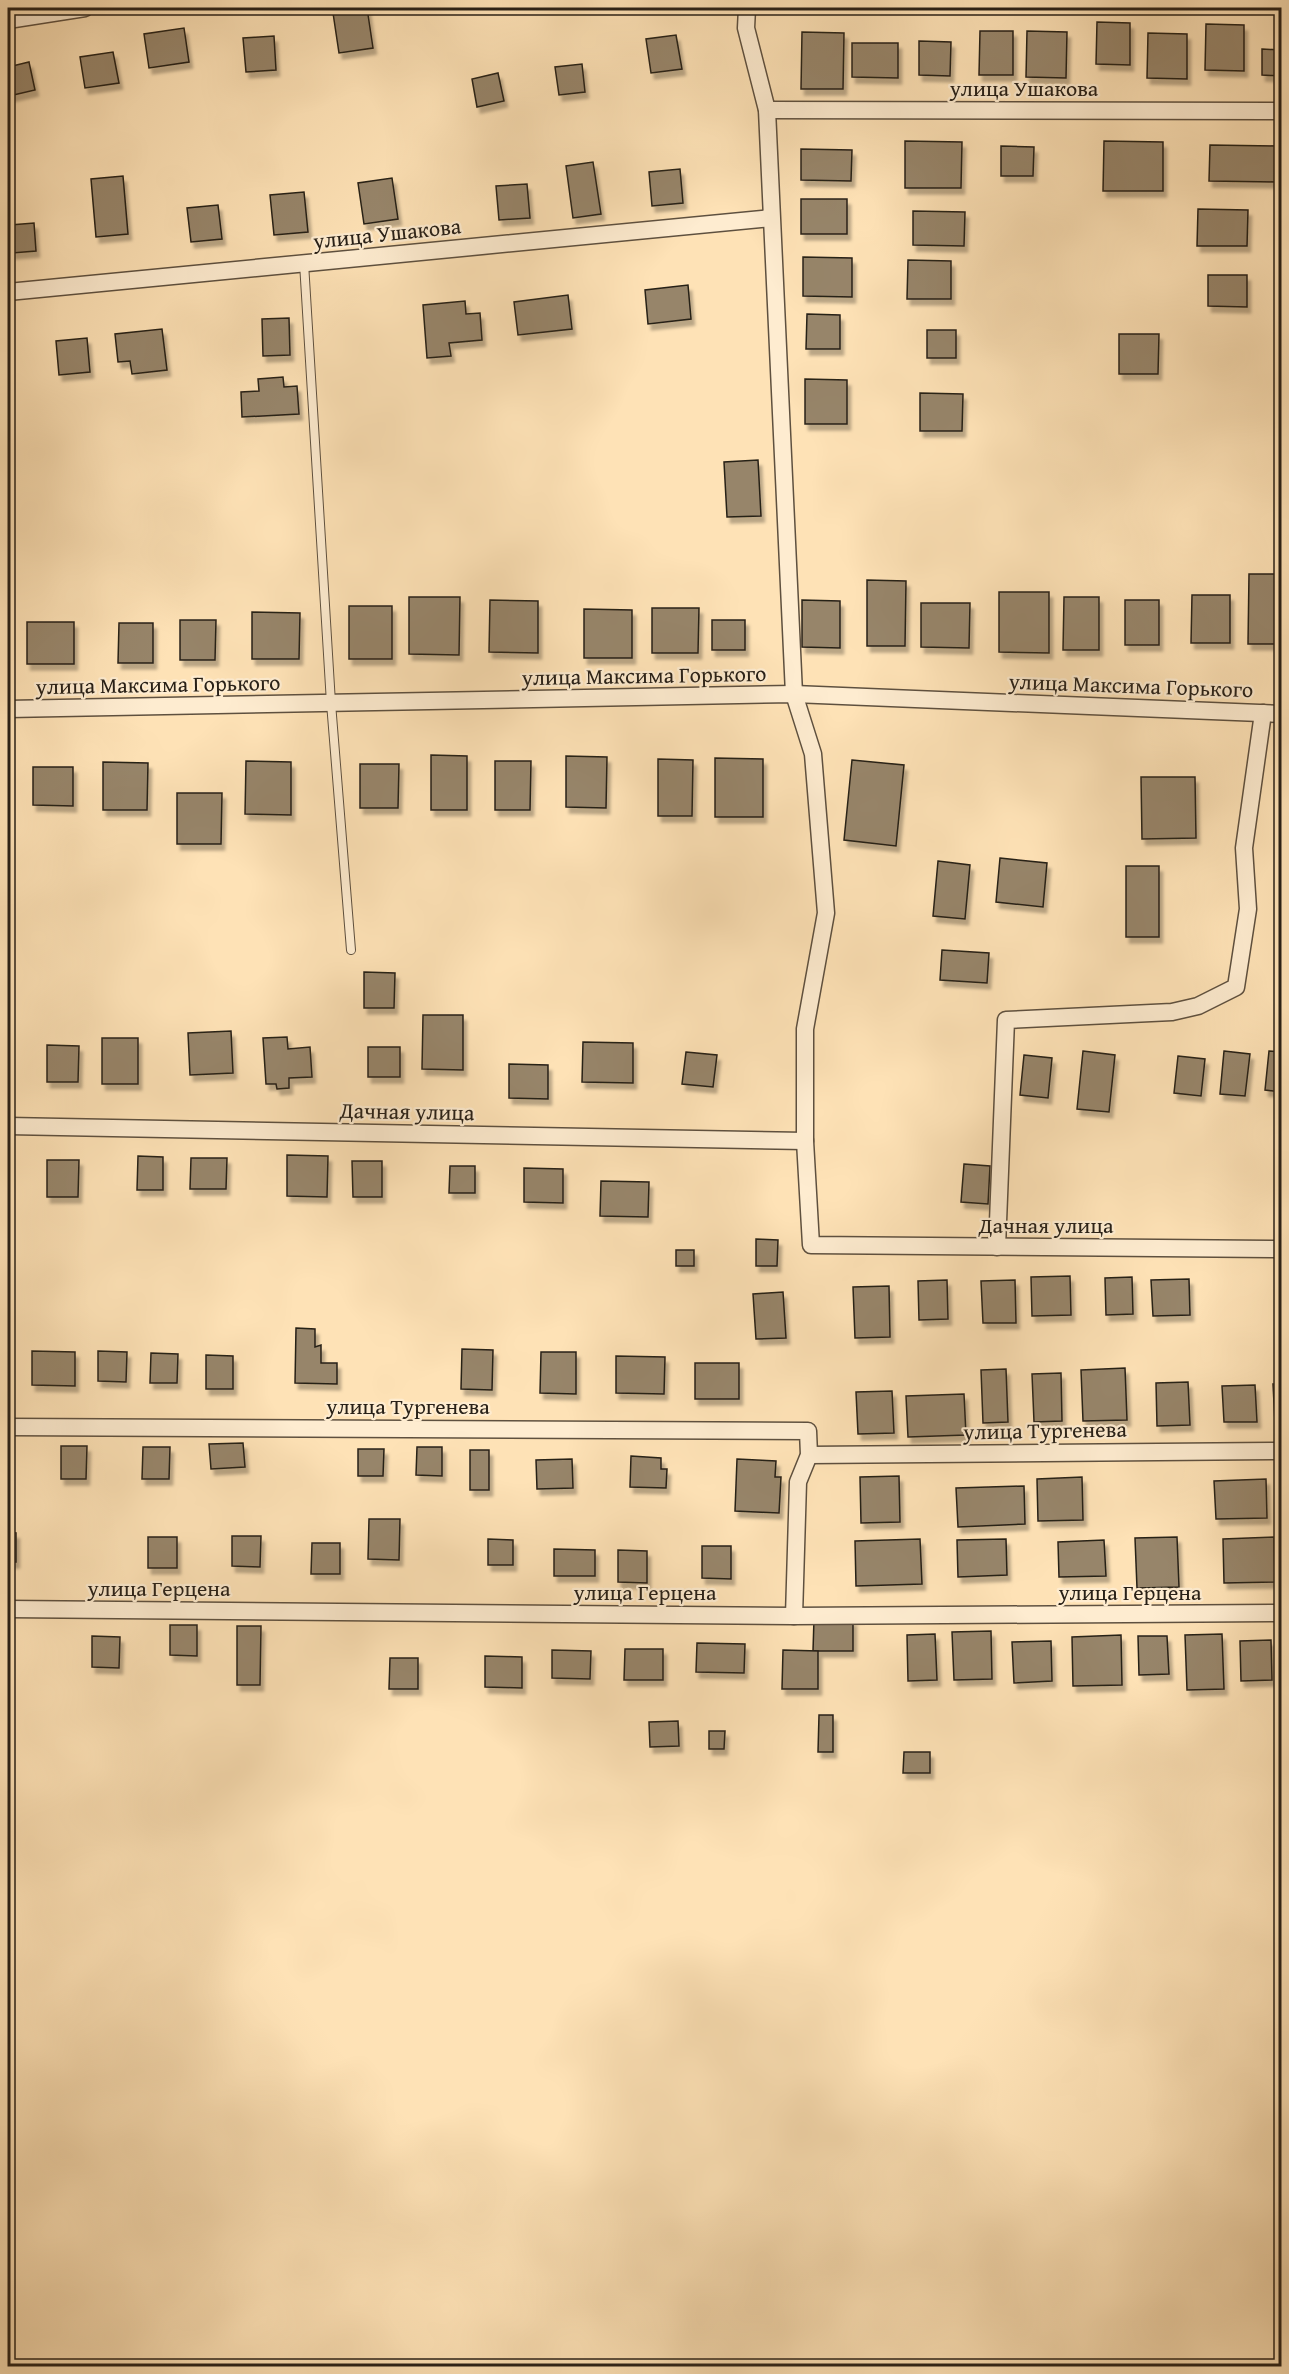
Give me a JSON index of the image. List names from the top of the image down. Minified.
{"streets":{"street":["улица Ушакова","улица Максима Горького","Дачная улица","улица Тургенева","улица Герцена"]}}
